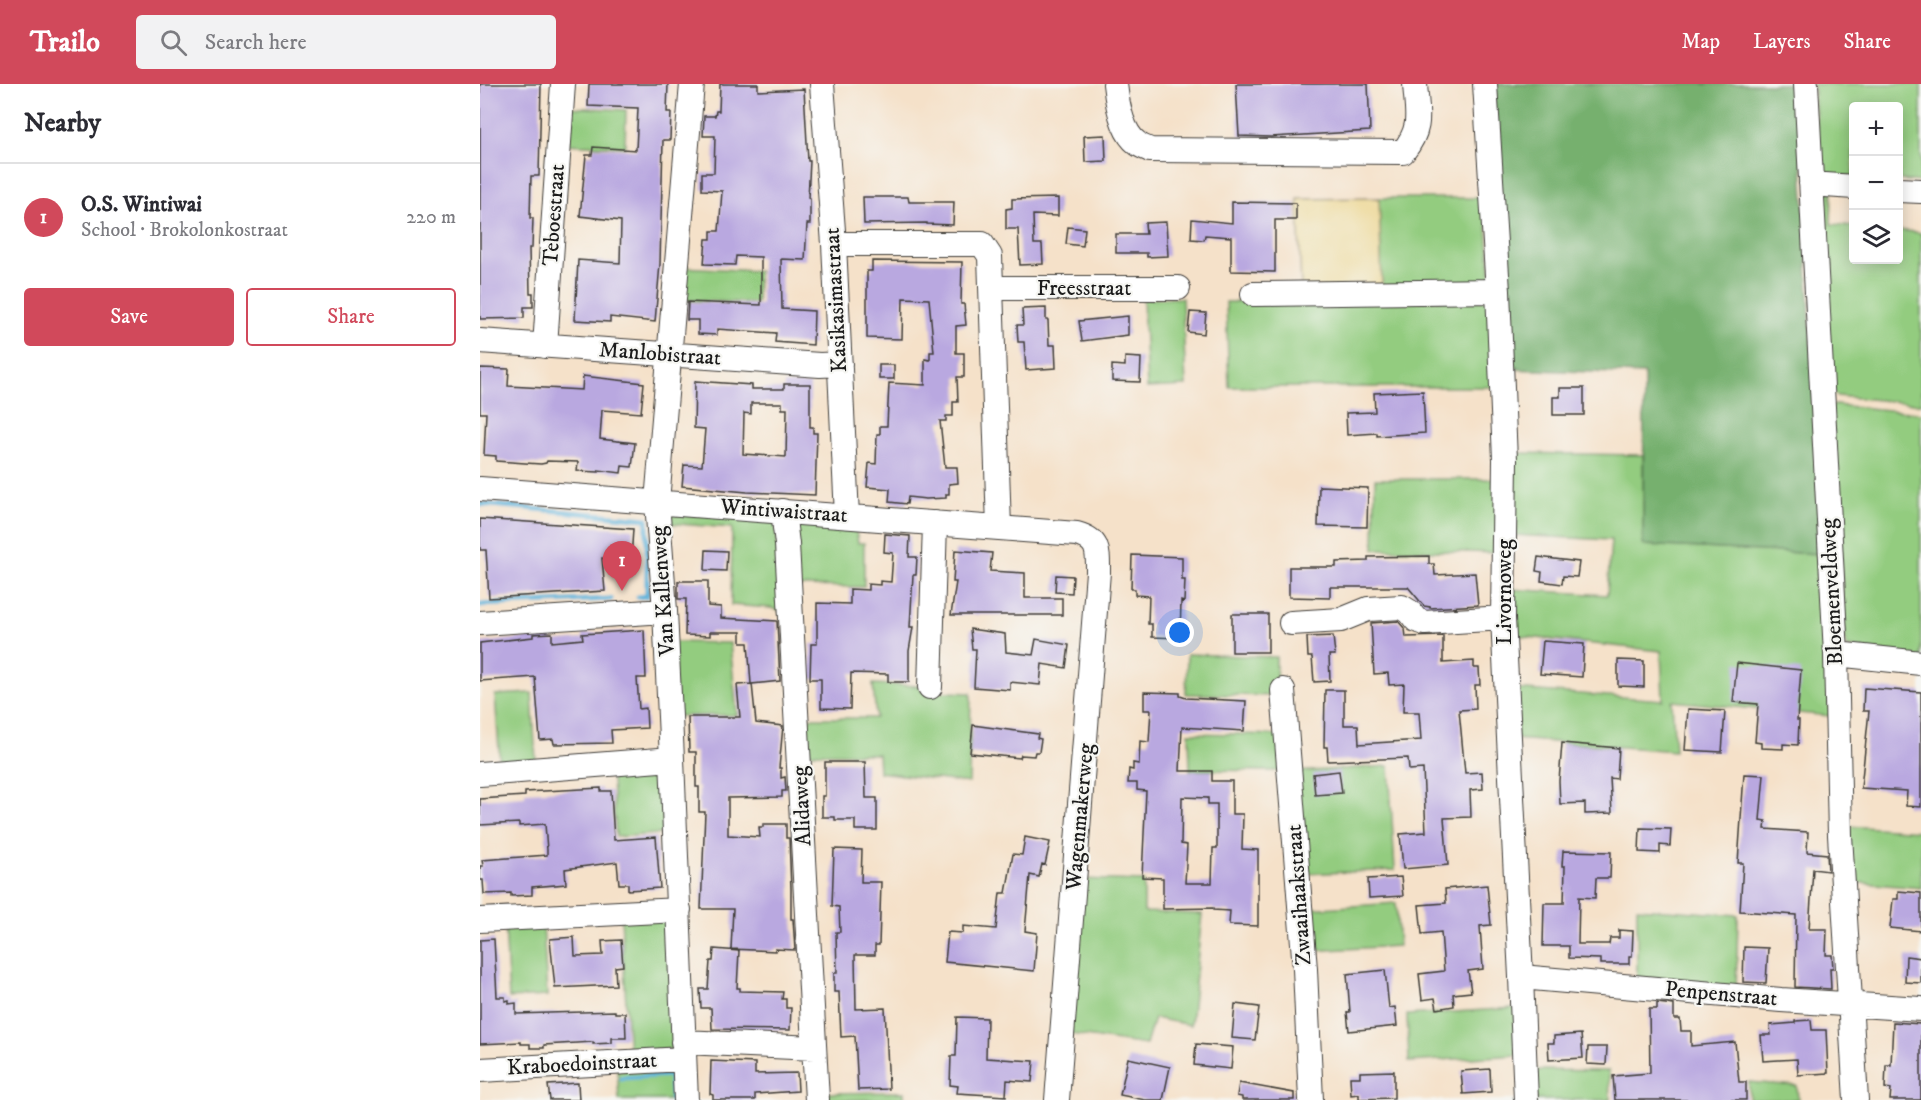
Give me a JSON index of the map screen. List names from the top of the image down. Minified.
{"streets":{"street":["Teboestraat","Freesstraat","Kasikasimastraat","Manlobistraat","Wintiwaistraat","Van Kallenweg","Livornoweg","Bloemenveldweg","Alidaweg","Wagenmakerweg","Zwaaihaakstraat","Penpenstraat","Kraboedoinstraat"]},"crossings":[["Teboestraat","Manlobistraat"],["Kasikasimastraat","Manlobistraat"],["Kasikasimastraat","Wintiwaistraat"],["Manlobistraat","Van Kallenweg"],["Wintiwaistraat","Van Kallenweg"],["Wintiwaistraat","Alidaweg"],["Wintiwaistraat","Wagenmakerweg"],["Van Kallenweg","Kraboedoinstraat"],["Livornoweg","Penpenstraat"],["Bloemenveldweg","Penpenstraat"],["Alidaweg","Kraboedoinstraat"]],"page":{"header":"Trailo","search":"Search here","nav":["Map","Layers","Share"],"heading":"Nearby","map_buttons":["+","−"],"list":[{"mark":"1","name":"O.S. Wintiwai","note":"School · Brokolonkostraat","value":"220 m"}],"buttons":["Save","Share"],"pins":"1"}}
